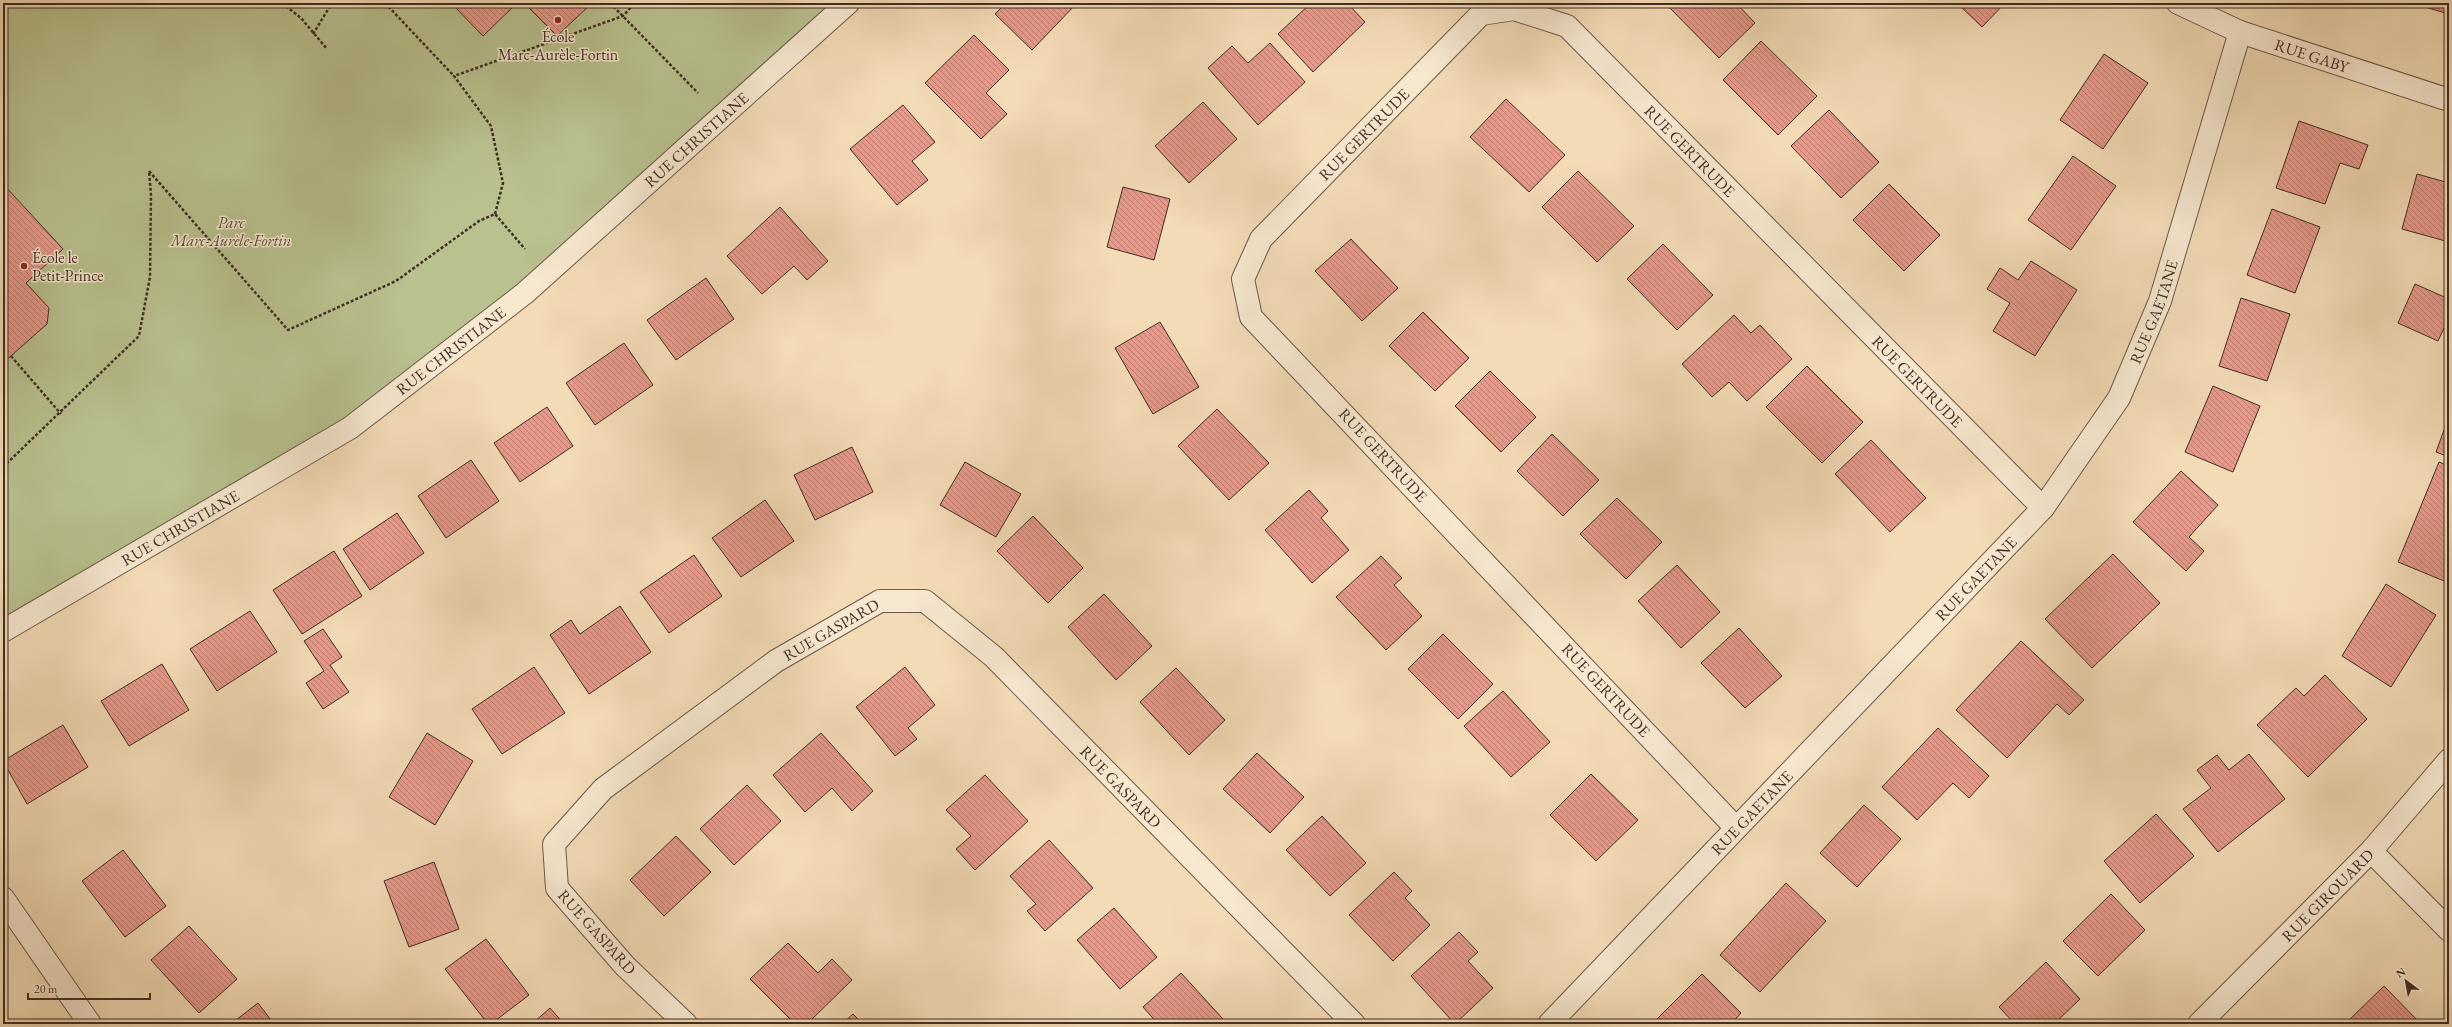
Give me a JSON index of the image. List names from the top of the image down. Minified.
{"streets":{"street":["RUE GABY","RUE GERTRUDE","RUE CHRISTIANE","RUE GAETANE","RUE GASPARD","RUE GIROUARD"]},"crossings":[["RUE GABY","RUE GAETANE"],["RUE GERTRUDE","RUE GAETANE"]],"parks":["Parc Marc-Aurèle-Fortin"],"places":["École Marc-Aurèle-Fortin","École le Petit-Prince"],"scale_bar":"20 m","north":"top left"}
